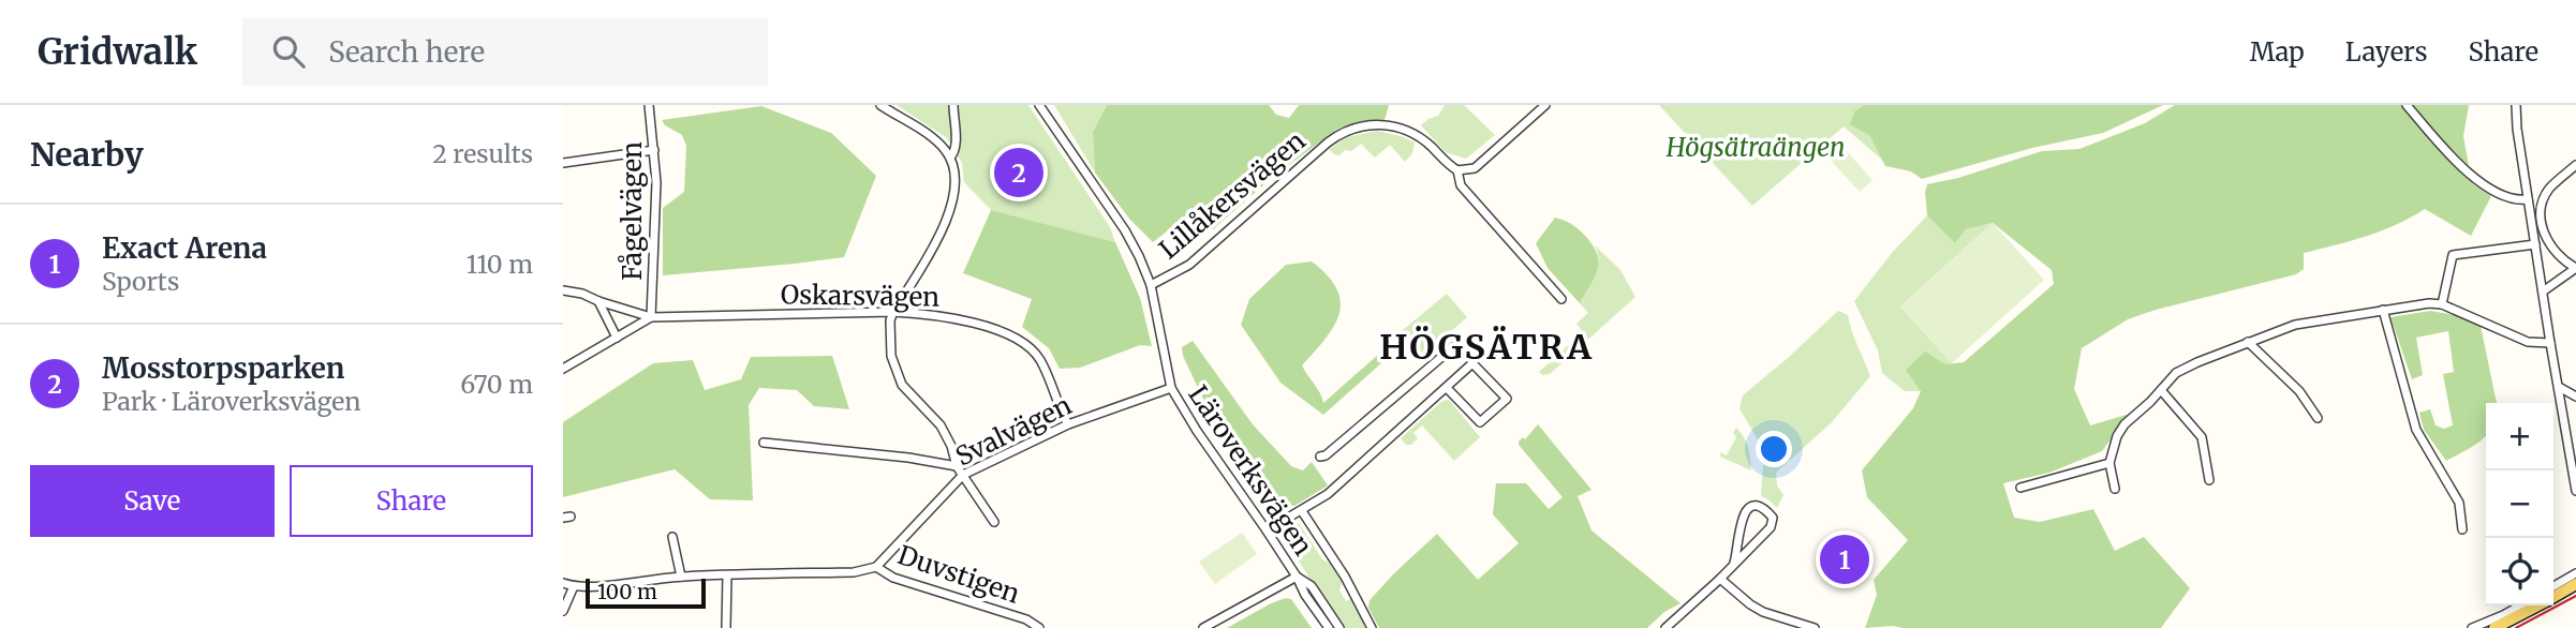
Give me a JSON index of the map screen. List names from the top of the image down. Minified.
{"streets":{"street":["Lillåkersvägen","Fågelvägen","Oskarsvägen","Svalvägen","Läroverksvägen","Duvstigen"]},"crossings":[["Lillåkersvägen","Läroverksvägen"],["Fågelvägen","Oskarsvägen"],["Oskarsvägen","Svalvägen"],["Svalvägen","Läroverksvägen"],["Svalvägen","Duvstigen"]],"districts":["HÖGSÄTRA"],"parks":["Högsätraängen"],"scale_bar":"100 m","page":{"header":"Gridwalk","search":"Search here","nav":["Map","Layers","Share"],"heading":["Nearby","2 results"],"pins":["2","1"],"list":[{"mark":"1","name":"Exact Arena","note":"Sports","value":"110 m"},{"mark":"2","name":"Mosstorpsparken","note":"Park · Läroverksvägen","value":"670 m"}],"map_buttons":["+","−"],"buttons":["Save","Share"],"scale":"100 m"}}
